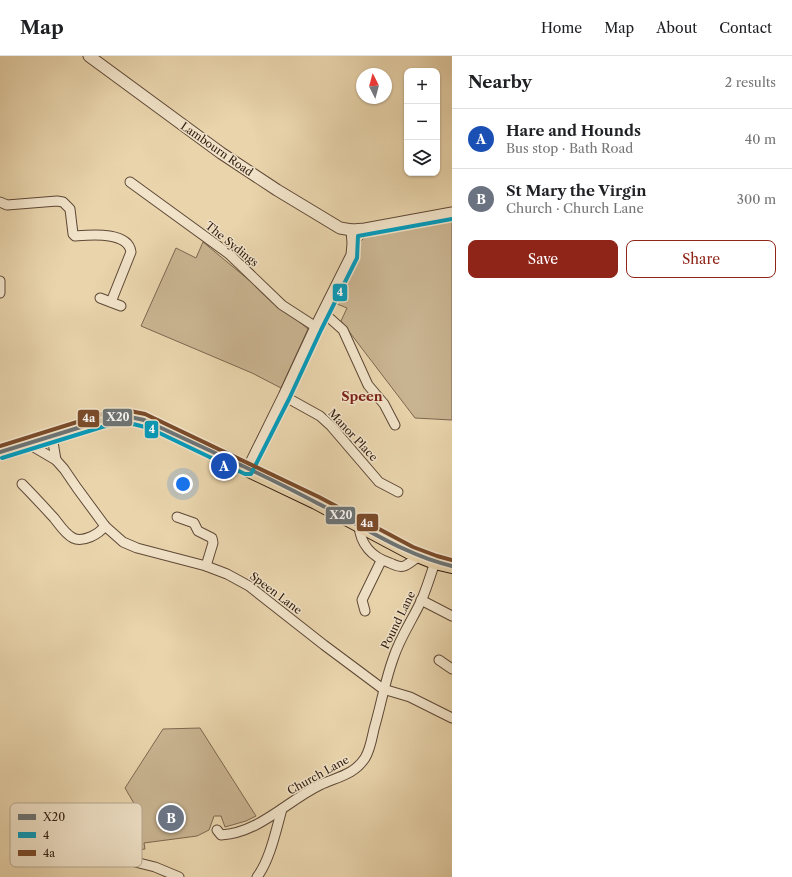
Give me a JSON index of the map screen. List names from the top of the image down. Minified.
{"streets":{"street":["Lambourn Road","The Sydings","Manor Place","Speen Lane","Pound Lane","Church Lane"]},"crossings":[["Speen Lane","Pound Lane"],["Speen Lane","Church Lane"],["Pound Lane","Church Lane"]],"districts":["Speen"],"lines":["transit line 4","transit line 4a","transit line X20"],"legend":["X20","4","4a"],"north":"top","page":{"header":"Map","nav":["Home","Map","About","Contact"],"heading":["Nearby","2 results"],"map_buttons":["+","−"],"list":[{"mark":"A","name":"Hare and Hounds","note":"Bus stop · Bath Road","value":"40 m"},{"mark":"B","name":"St Mary the Virgin","note":"Church · Church Lane","value":"300 m"}],"buttons":["Save","Share"],"pins":["A","B"]}}
